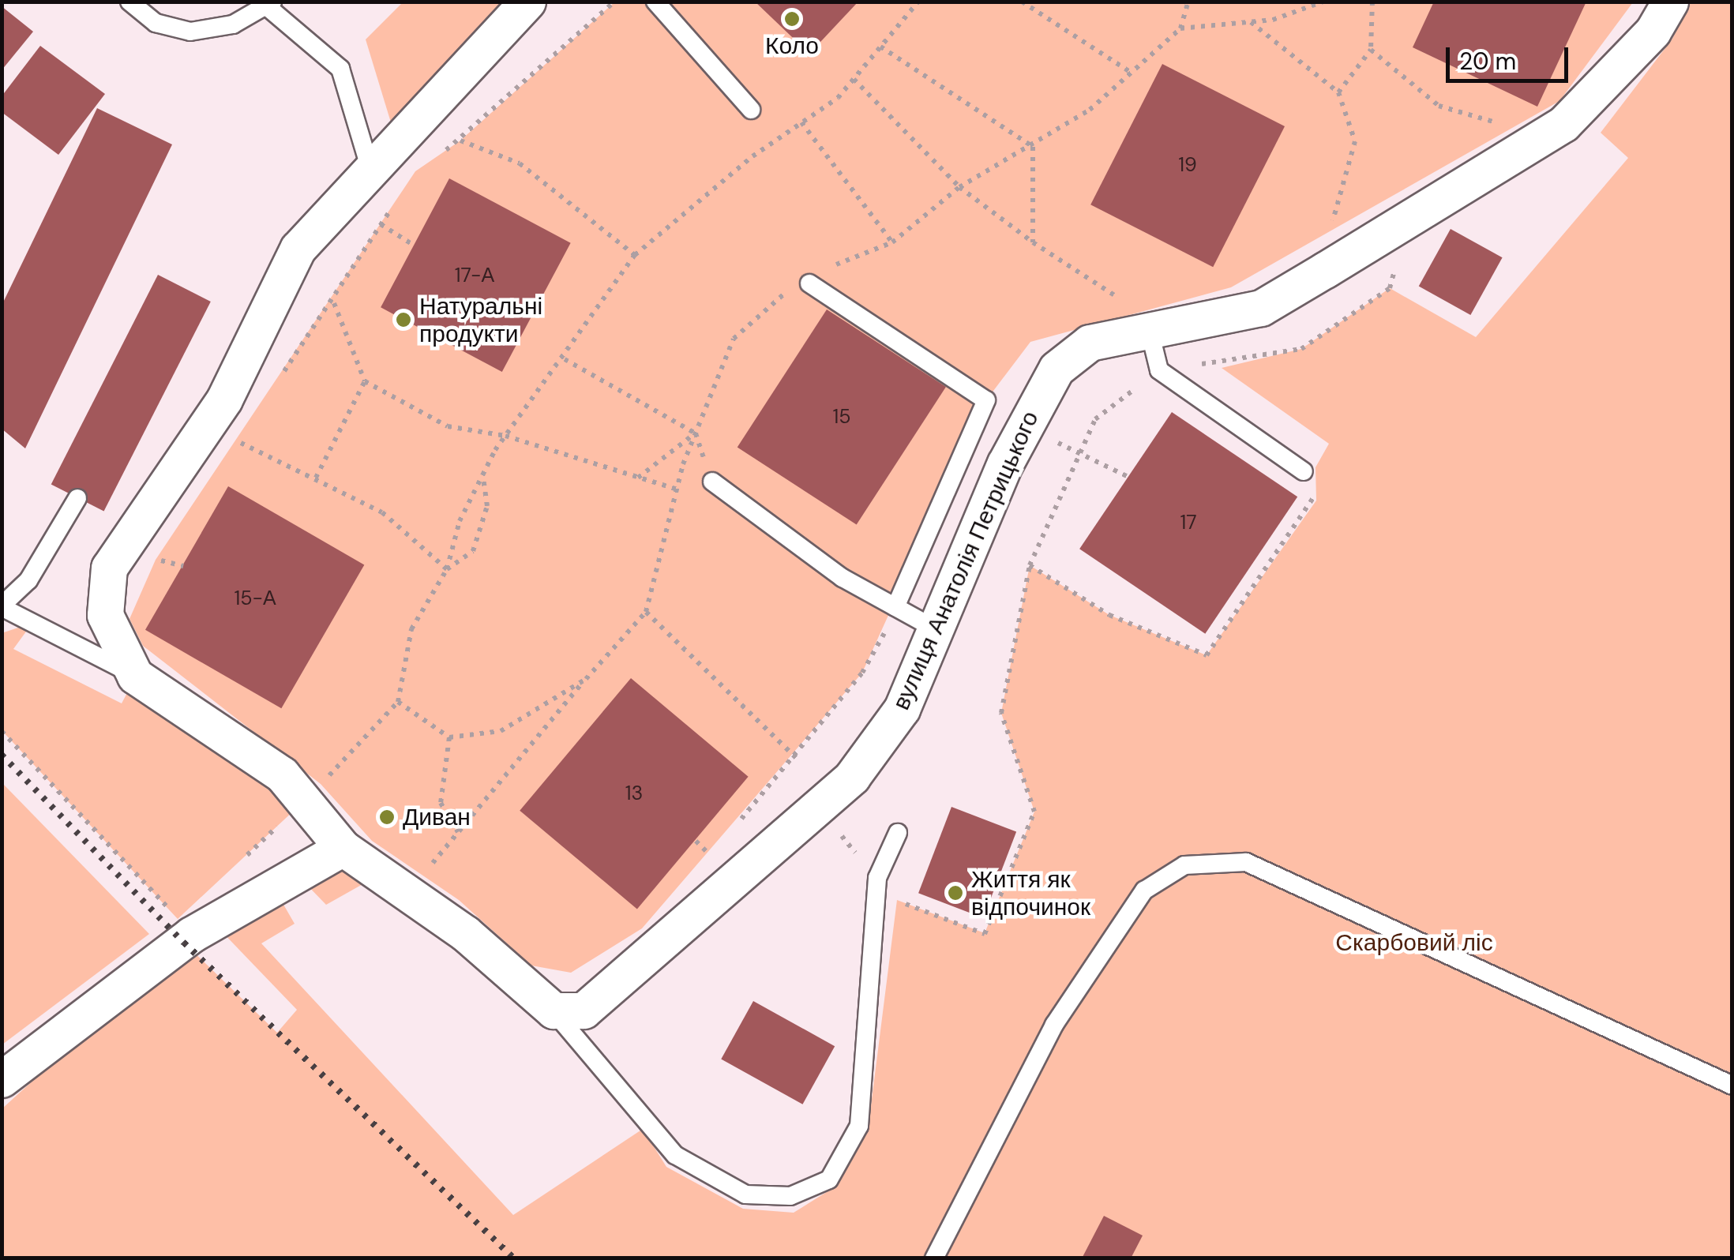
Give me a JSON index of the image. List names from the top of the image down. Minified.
{"streets":{"street":["вулиця Анатолія Петрицького"]},"parks":["Скарбовий ліс"],"places":["Коло","Натуральні продукти","Диван","Життя як відпочинок"],"house_numbers":["19","17-А","15","17","15-А","13"],"scale_bar":"20 m"}
